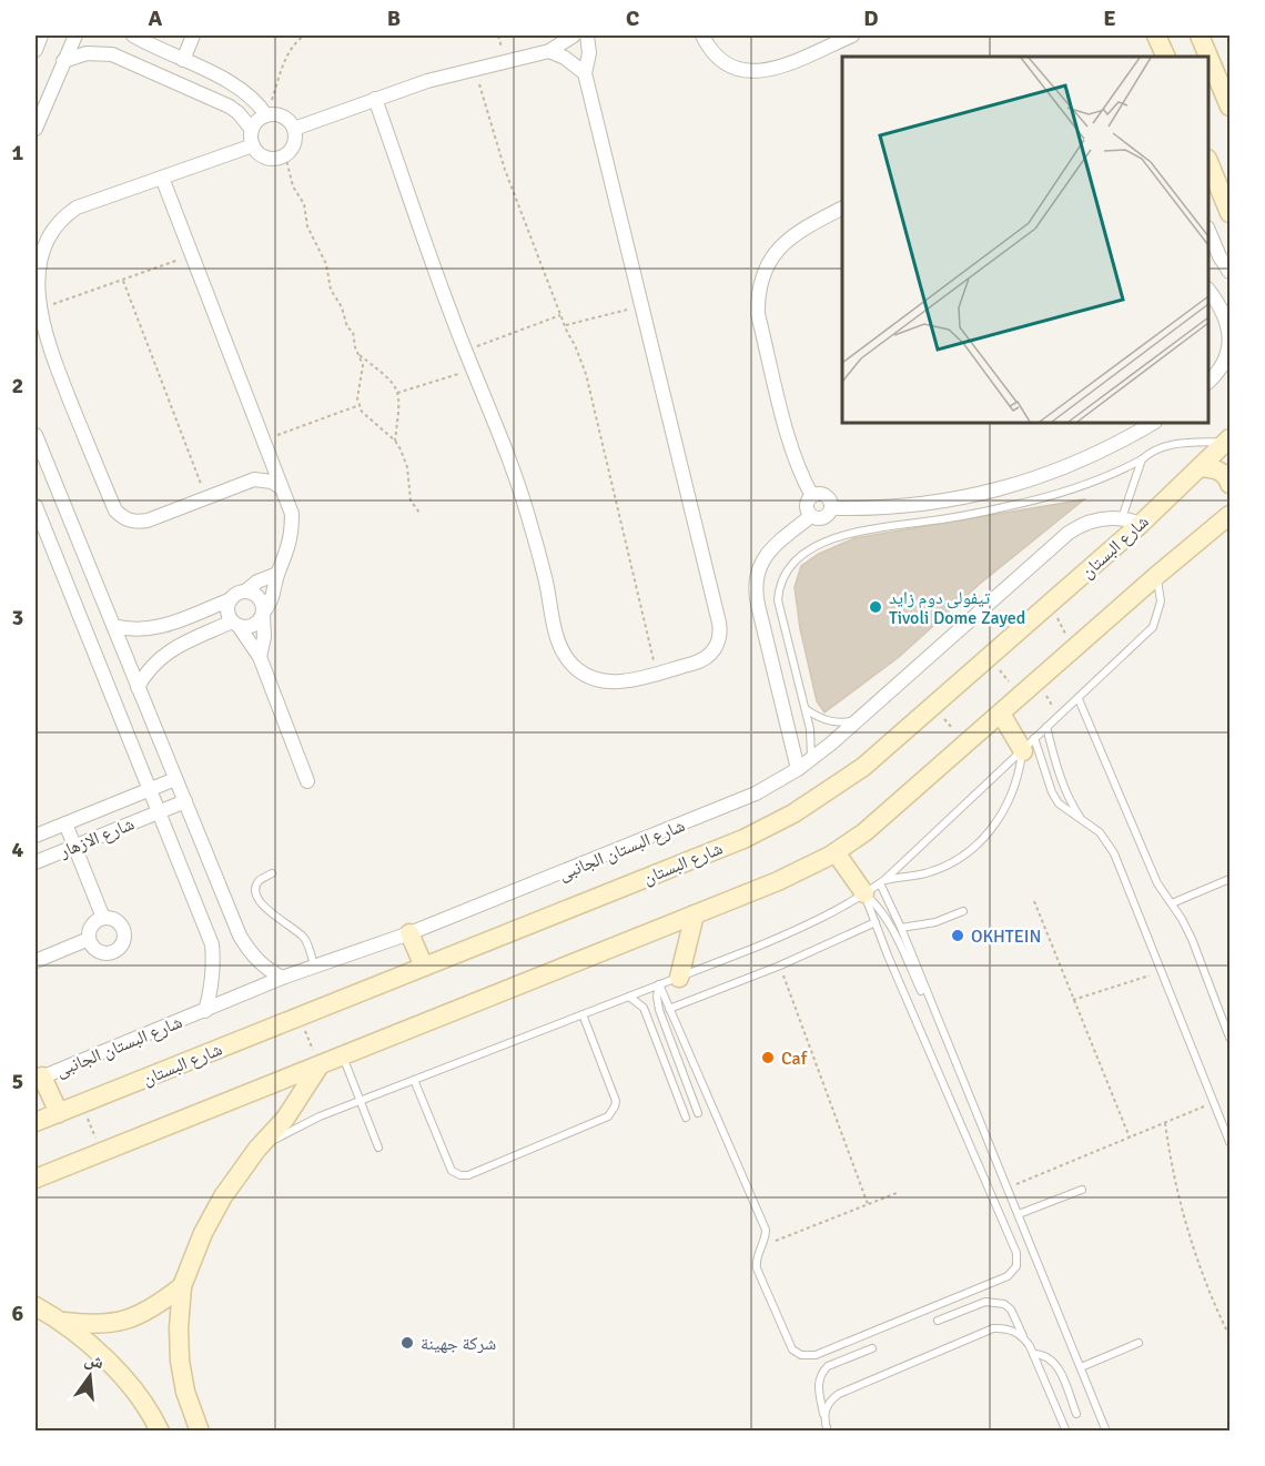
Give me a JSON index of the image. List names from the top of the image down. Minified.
{"streets":{"street":["شارع البستان","شارع الازهار","شارع البستان الجانبى"]},"crossings":[["شارع البستان","شارع البستان الجانبى"]],"places":["تيفولى دوم زايد Tivoli Dome Zayed","OKHTEIN","Caf","شركة جهينة"],"north":"top","grid":{"columns":["A","B","C","D","E"],"rows":["1","2","3","4","5","6"]}}
